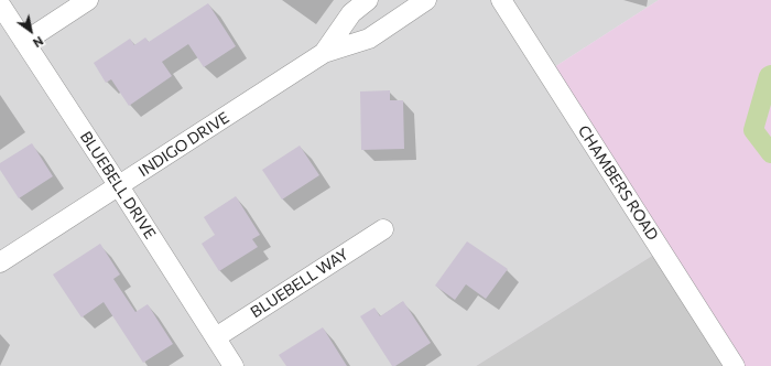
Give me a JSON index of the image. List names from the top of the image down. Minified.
{"streets":{"street":["INDIGO DRIVE","CHAMBERS ROAD","BLUEBELL DRIVE","BLUEBELL WAY"]},"crossings":[["INDIGO DRIVE","BLUEBELL DRIVE"],["BLUEBELL DRIVE","BLUEBELL WAY"]],"north":"bottom right"}
